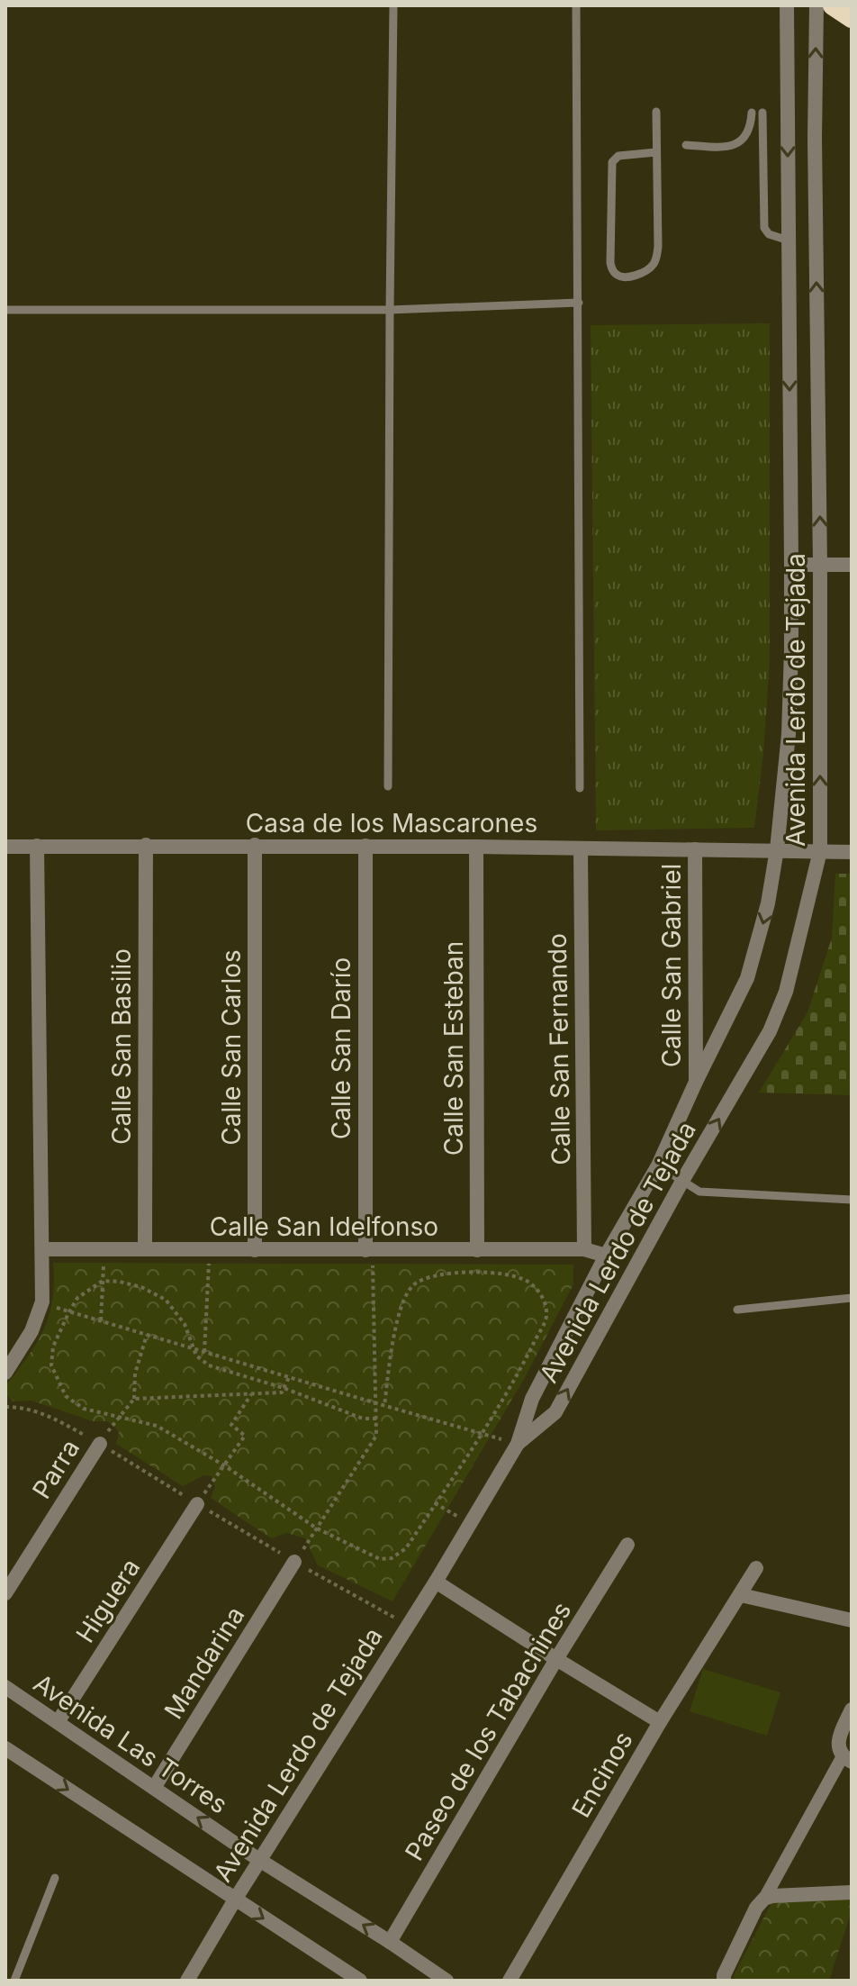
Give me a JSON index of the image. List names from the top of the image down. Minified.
{"streets":{"street":["Avenida Lerdo de Tejada","Casa de los Mascarones","Calle San Gabriel","Calle San Basilio","Calle San Carlos","Calle San Darío","Calle San Esteban","Calle San Fernando","Calle San Idelfonso","Parra","Higuera","Mandarina","Paseo de los Tabachines","Avenida Las Torres","Encinos"]},"crossings":[["Avenida Lerdo de Tejada","Casa de los Mascarones"],["Avenida Lerdo de Tejada","Calle San Gabriel"],["Avenida Lerdo de Tejada","Calle San Idelfonso"],["Avenida Lerdo de Tejada","Avenida Las Torres"],["Casa de los Mascarones","Calle San Gabriel"],["Casa de los Mascarones","Calle San Basilio"],["Casa de los Mascarones","Calle San Carlos"],["Casa de los Mascarones","Calle San Darío"],["Casa de los Mascarones","Calle San Esteban"],["Casa de los Mascarones","Calle San Fernando"],["Calle San Basilio","Calle San Idelfonso"],["Calle San Carlos","Calle San Idelfonso"],["Calle San Darío","Calle San Idelfonso"],["Calle San Esteban","Calle San Idelfonso"],["Calle San Fernando","Calle San Idelfonso"],["Higuera","Avenida Las Torres"],["Mandarina","Avenida Las Torres"],["Paseo de los Tabachines","Avenida Las Torres"]]}
